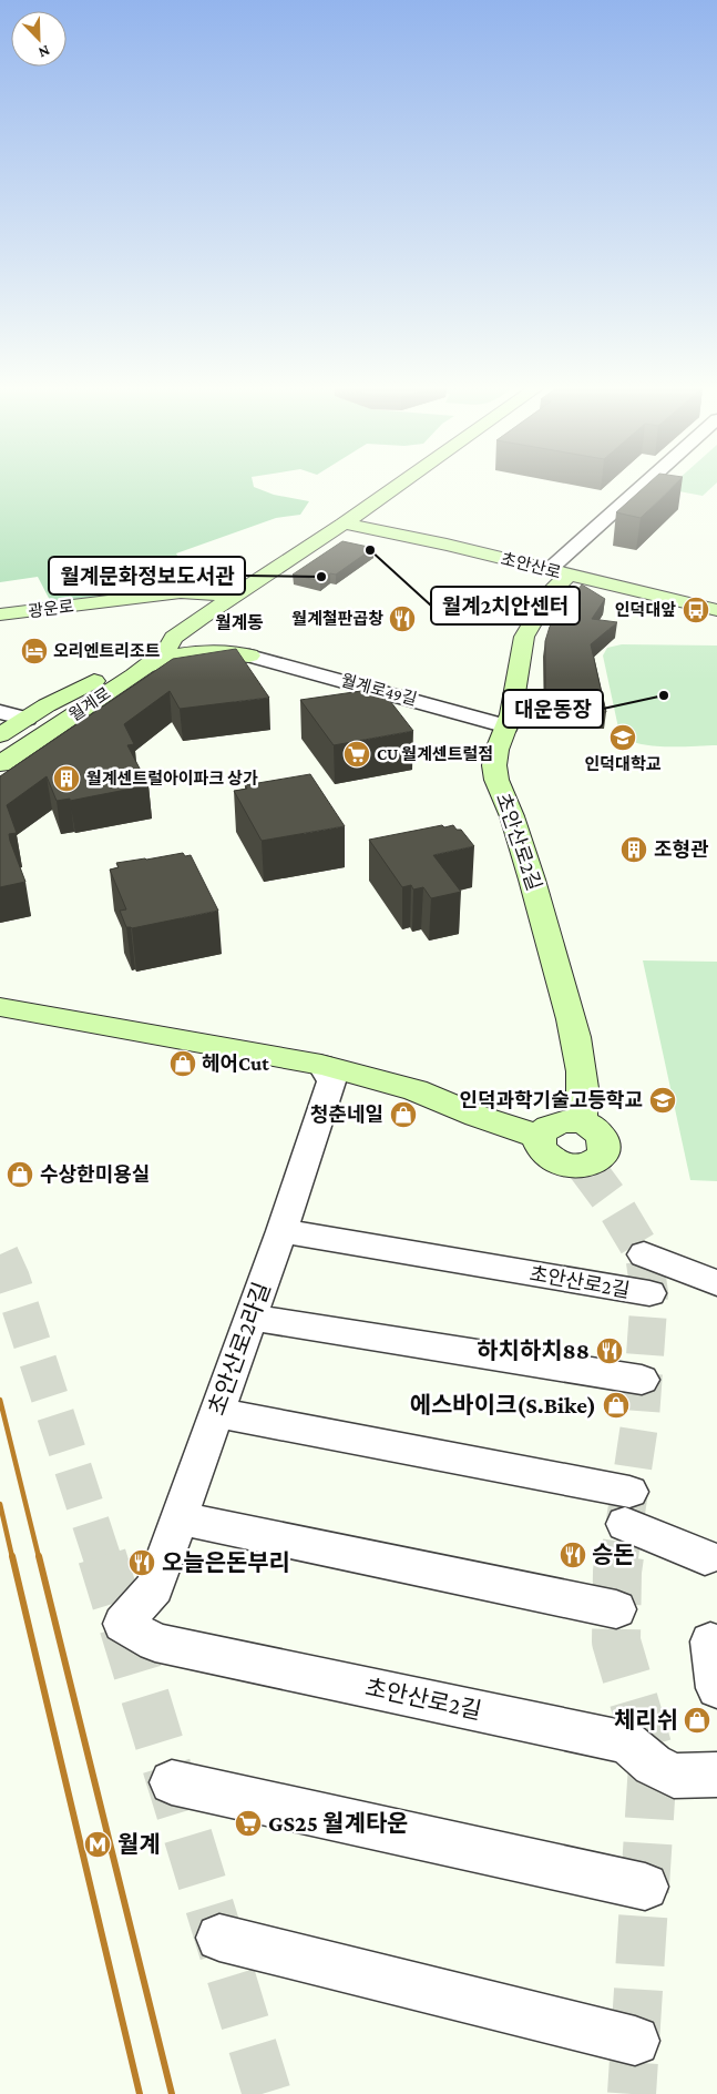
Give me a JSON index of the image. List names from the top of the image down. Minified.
{"streets":{"street":["초안산로","광운로","월계로49길","월계로","초안산로2길","초안산로2라길"]},"crossings":[["초안산로","월계로"],["초안산로","초안산로2길"],["광운로","월계로"],["월계로49길","초안산로2길"],["초안산로2길","초안산로2라길"]],"districts":["월계동"],"places":{"other":["월계2치안센터","월계문화정보도서관","대운동장"],"bus stop":["인덕대앞"],"restaurant":["월계철판곱창","하치하치88","승돈","오늘은돈부리"],"hotel":["오리엔트리조트"],"school or university":["인덕대학교","인덕과학기술고등학교"],"supermarket":["CU 월계센트럴점","GS25 월계타운"],"building":["월계센트럴아이파크 상가","조형관"],"shop":["헤어Cut","청춘네일","수상한미용실","에스바이크(S.Bike)","체리쉬"],"metro station":["월계"]},"north":"bottom right"}
